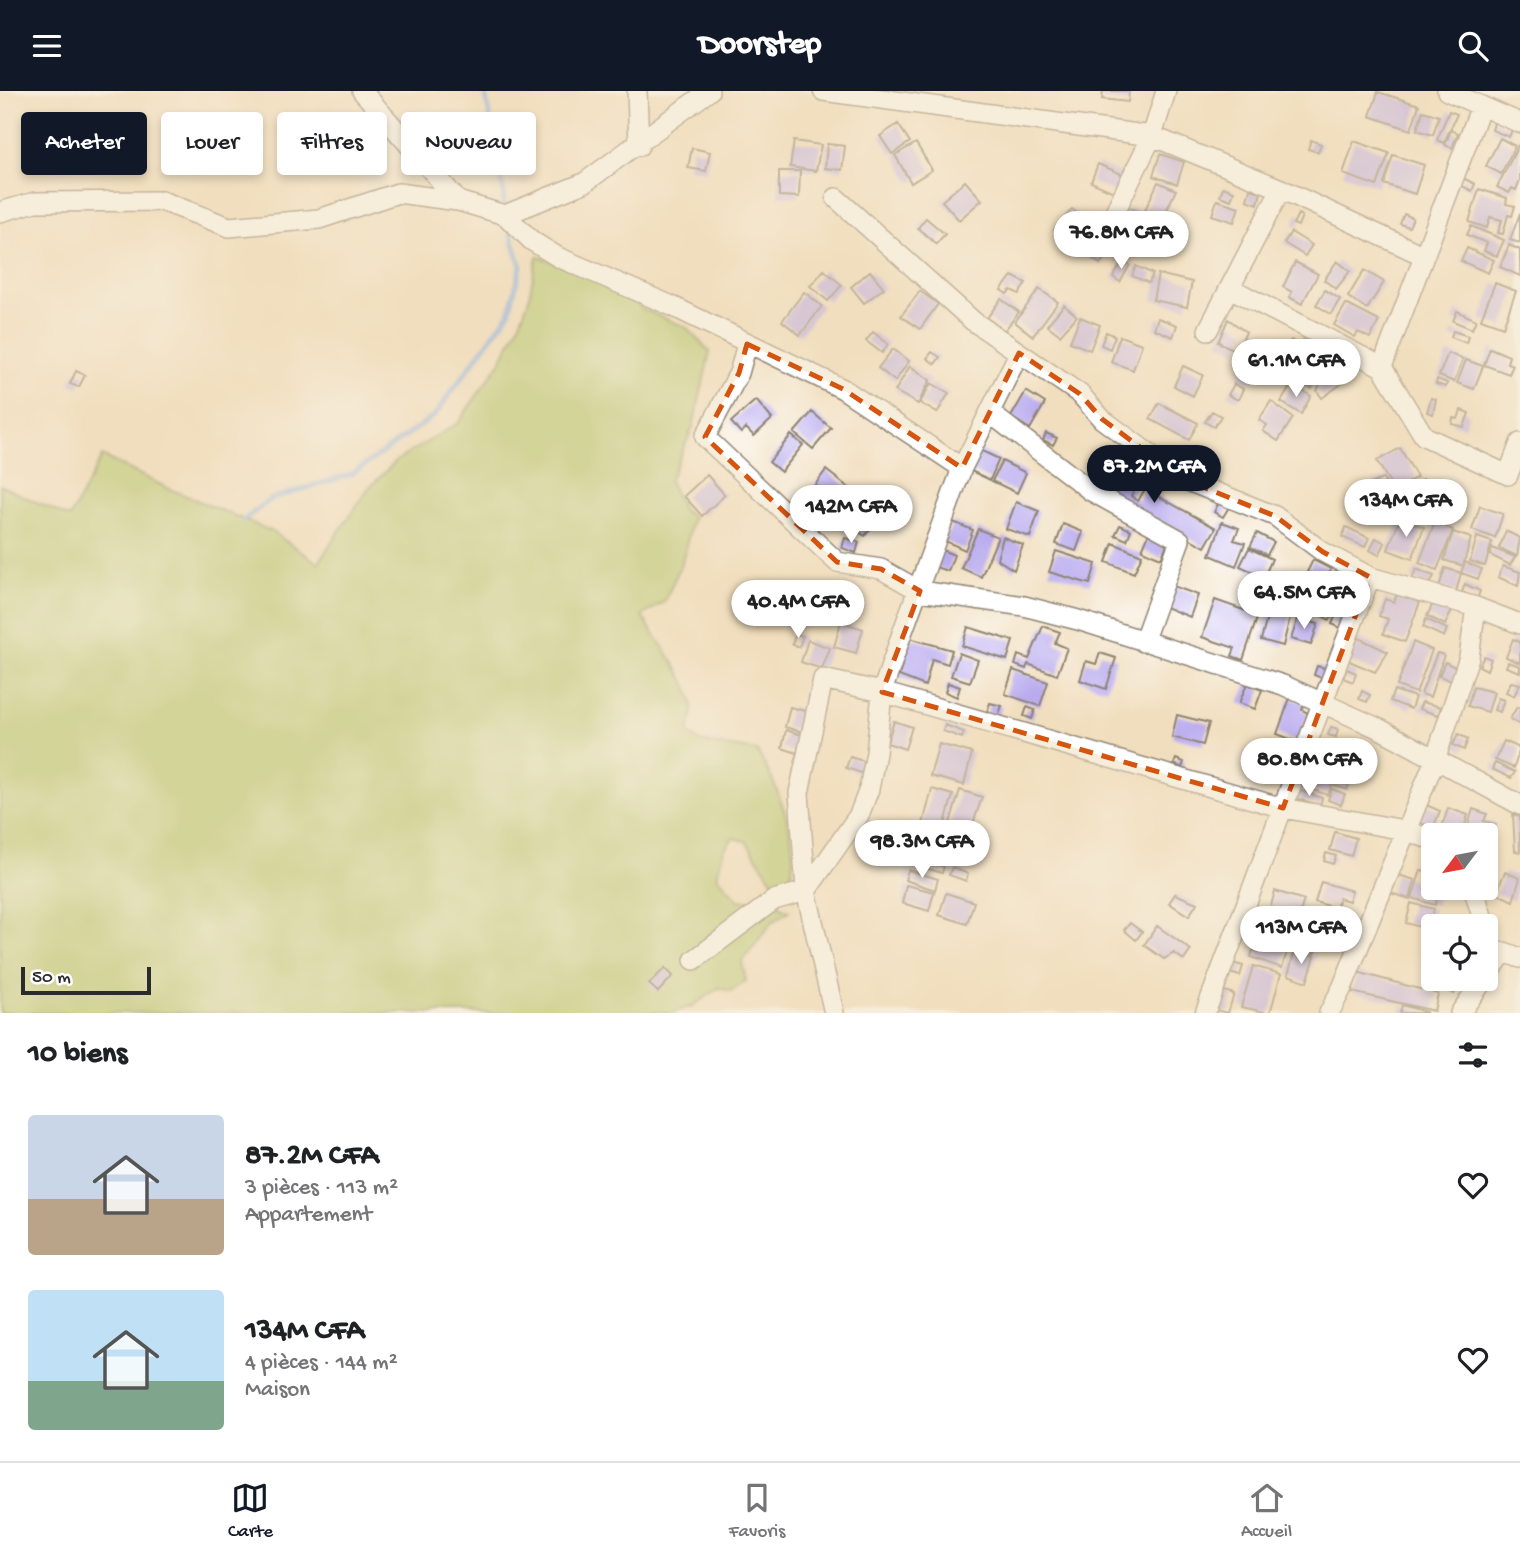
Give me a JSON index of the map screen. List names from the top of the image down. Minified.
{"scale_bar":"50 m","north":"bottom left","page":{"header":"Doorstep","chip":["Acheter","Louer","Filtres","Nouveau"],"price":["76.8M CFA","61.1M CFA","87.2M CFA","134M CFA","142M CFA","64.5M CFA","40.4M CFA","80.8M CFA","98.3M CFA","113M CFA"],"scale":"50 m","heading":"10 biens","list":[{"name":"87.2M CFA","note":"3 pièces · 113 m² · Appartement"},{"name":"134M CFA","note":"4 pièces · 144 m² · Maison"}],"tabs":["Carte","Favoris","Accueil"]}}
